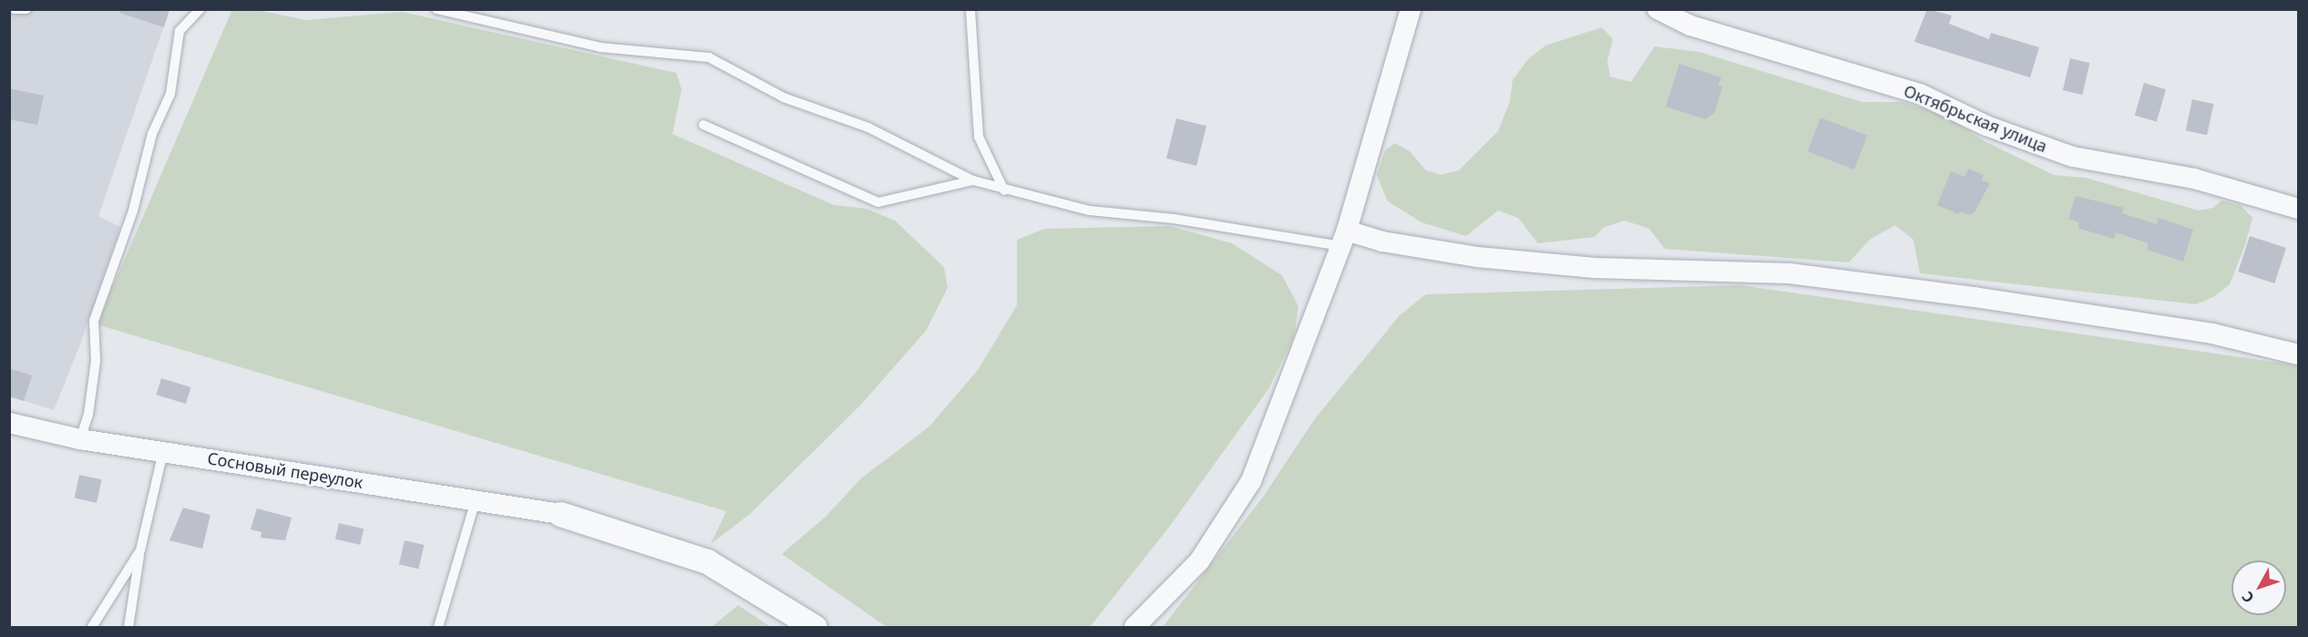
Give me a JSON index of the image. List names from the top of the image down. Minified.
{"streets":{"street":["Октябрьская улица","Сосновый переулок"]},"north":"bottom left"}
